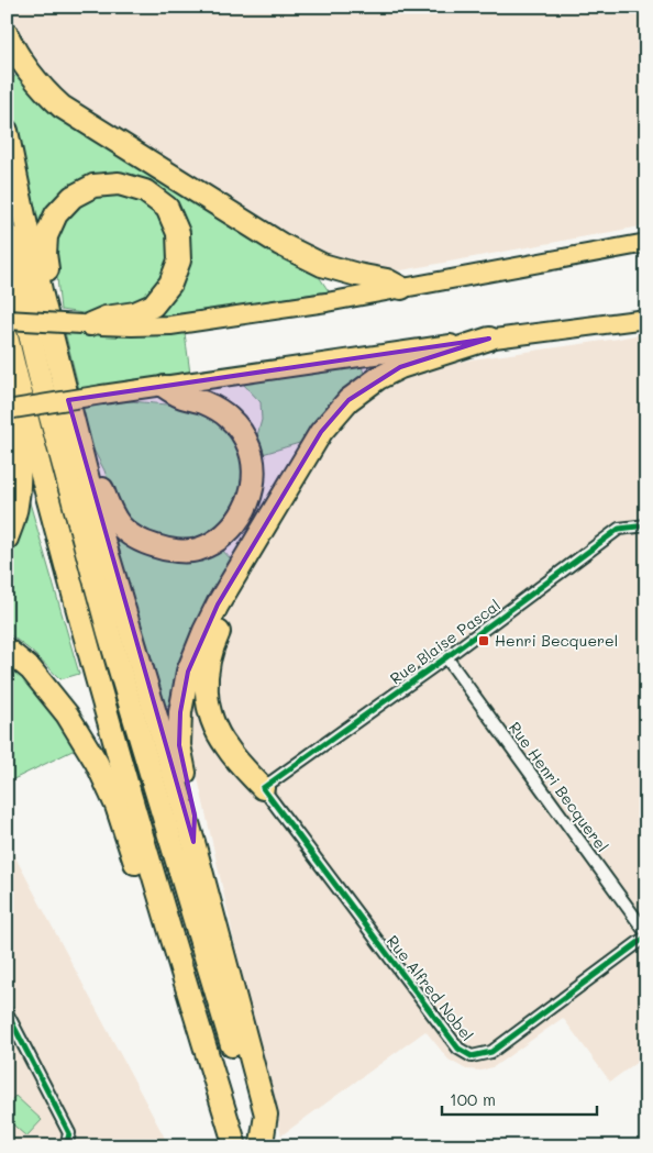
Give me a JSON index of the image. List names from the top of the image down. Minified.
{"streets":{"street":["Rue Blaise Pascal","Rue Henri Becquerel","Rue Alfred Nobel"]},"crossings":[["Rue Blaise Pascal","Rue Henri Becquerel"],["Rue Blaise Pascal","Rue Alfred Nobel"],["Rue Henri Becquerel","Rue Alfred Nobel"]],"places":{"transit":["Henri Becquerel"]},"scale_bar":"100 m"}
